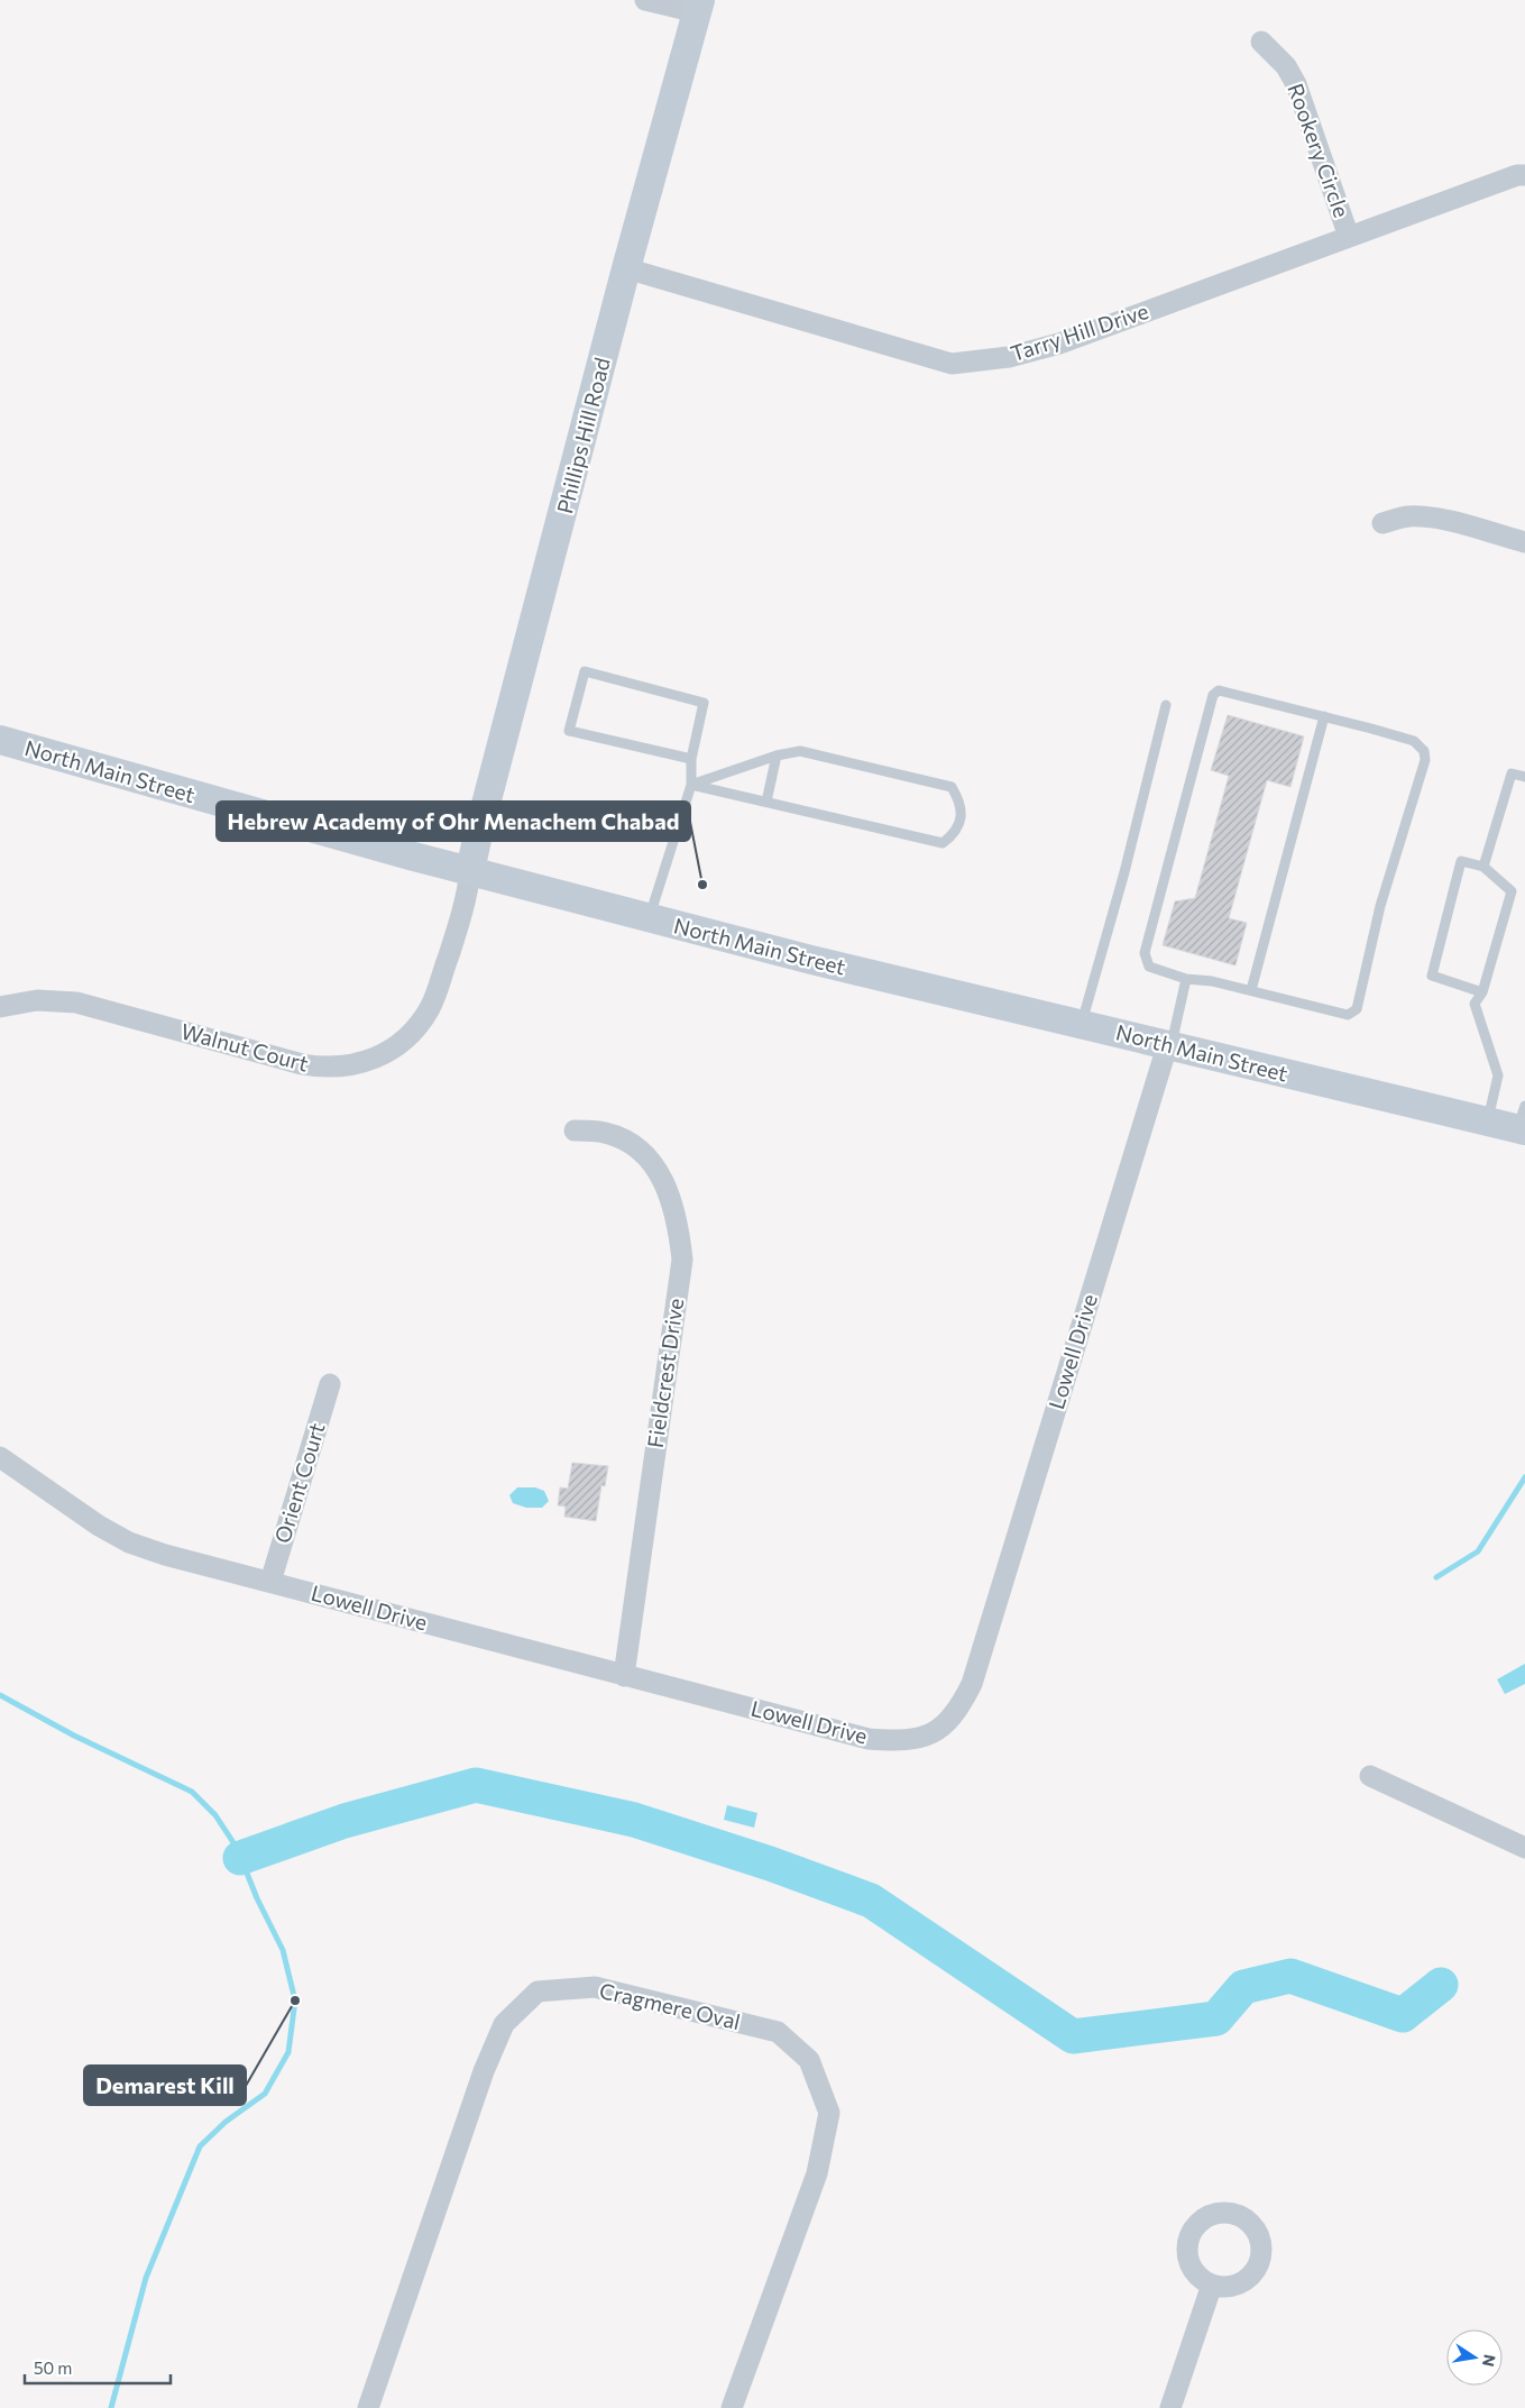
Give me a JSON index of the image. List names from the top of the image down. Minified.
{"streets":{"street":["Rookery Circle","Tarry Hill Drive","Phillips Hill Road","North Main Street","Walnut Court","Lowell Drive","Fieldcrest Drive","Orient Court","Cragmere Oval"]},"crossings":[["Rookery Circle","Tarry Hill Drive"],["Tarry Hill Drive","Phillips Hill Road"],["Phillips Hill Road","North Main Street"],["Phillips Hill Road","Walnut Court"],["North Main Street","Walnut Court"],["North Main Street","Lowell Drive"],["Lowell Drive","Fieldcrest Drive"],["Lowell Drive","Orient Court"]],"places":["Hebrew Academy of Ohr Menachem Chabad","Demarest Kill"],"scale_bar":"50 m","north":"right"}
